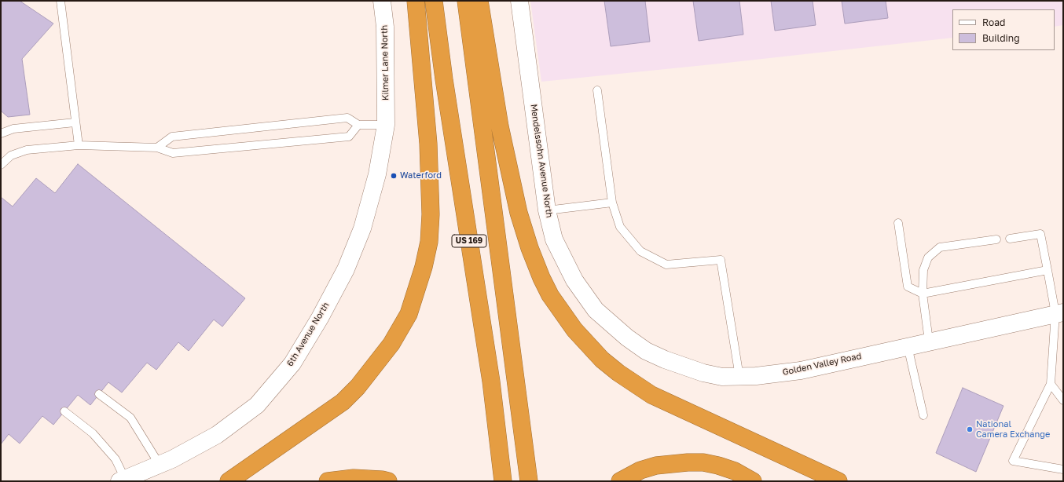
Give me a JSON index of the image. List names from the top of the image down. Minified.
{"streets":{"highway":["US 169"],"street":["Kilmer Lane North","Mendelssohn Avenue North","6th Avenue North","Golden Valley Road"]},"crossings":[["Kilmer Lane North","6th Avenue North"],["Mendelssohn Avenue North","Golden Valley Road"]],"places":["Waterford","National Camera Exchange"],"legend":["Road","Building"]}
